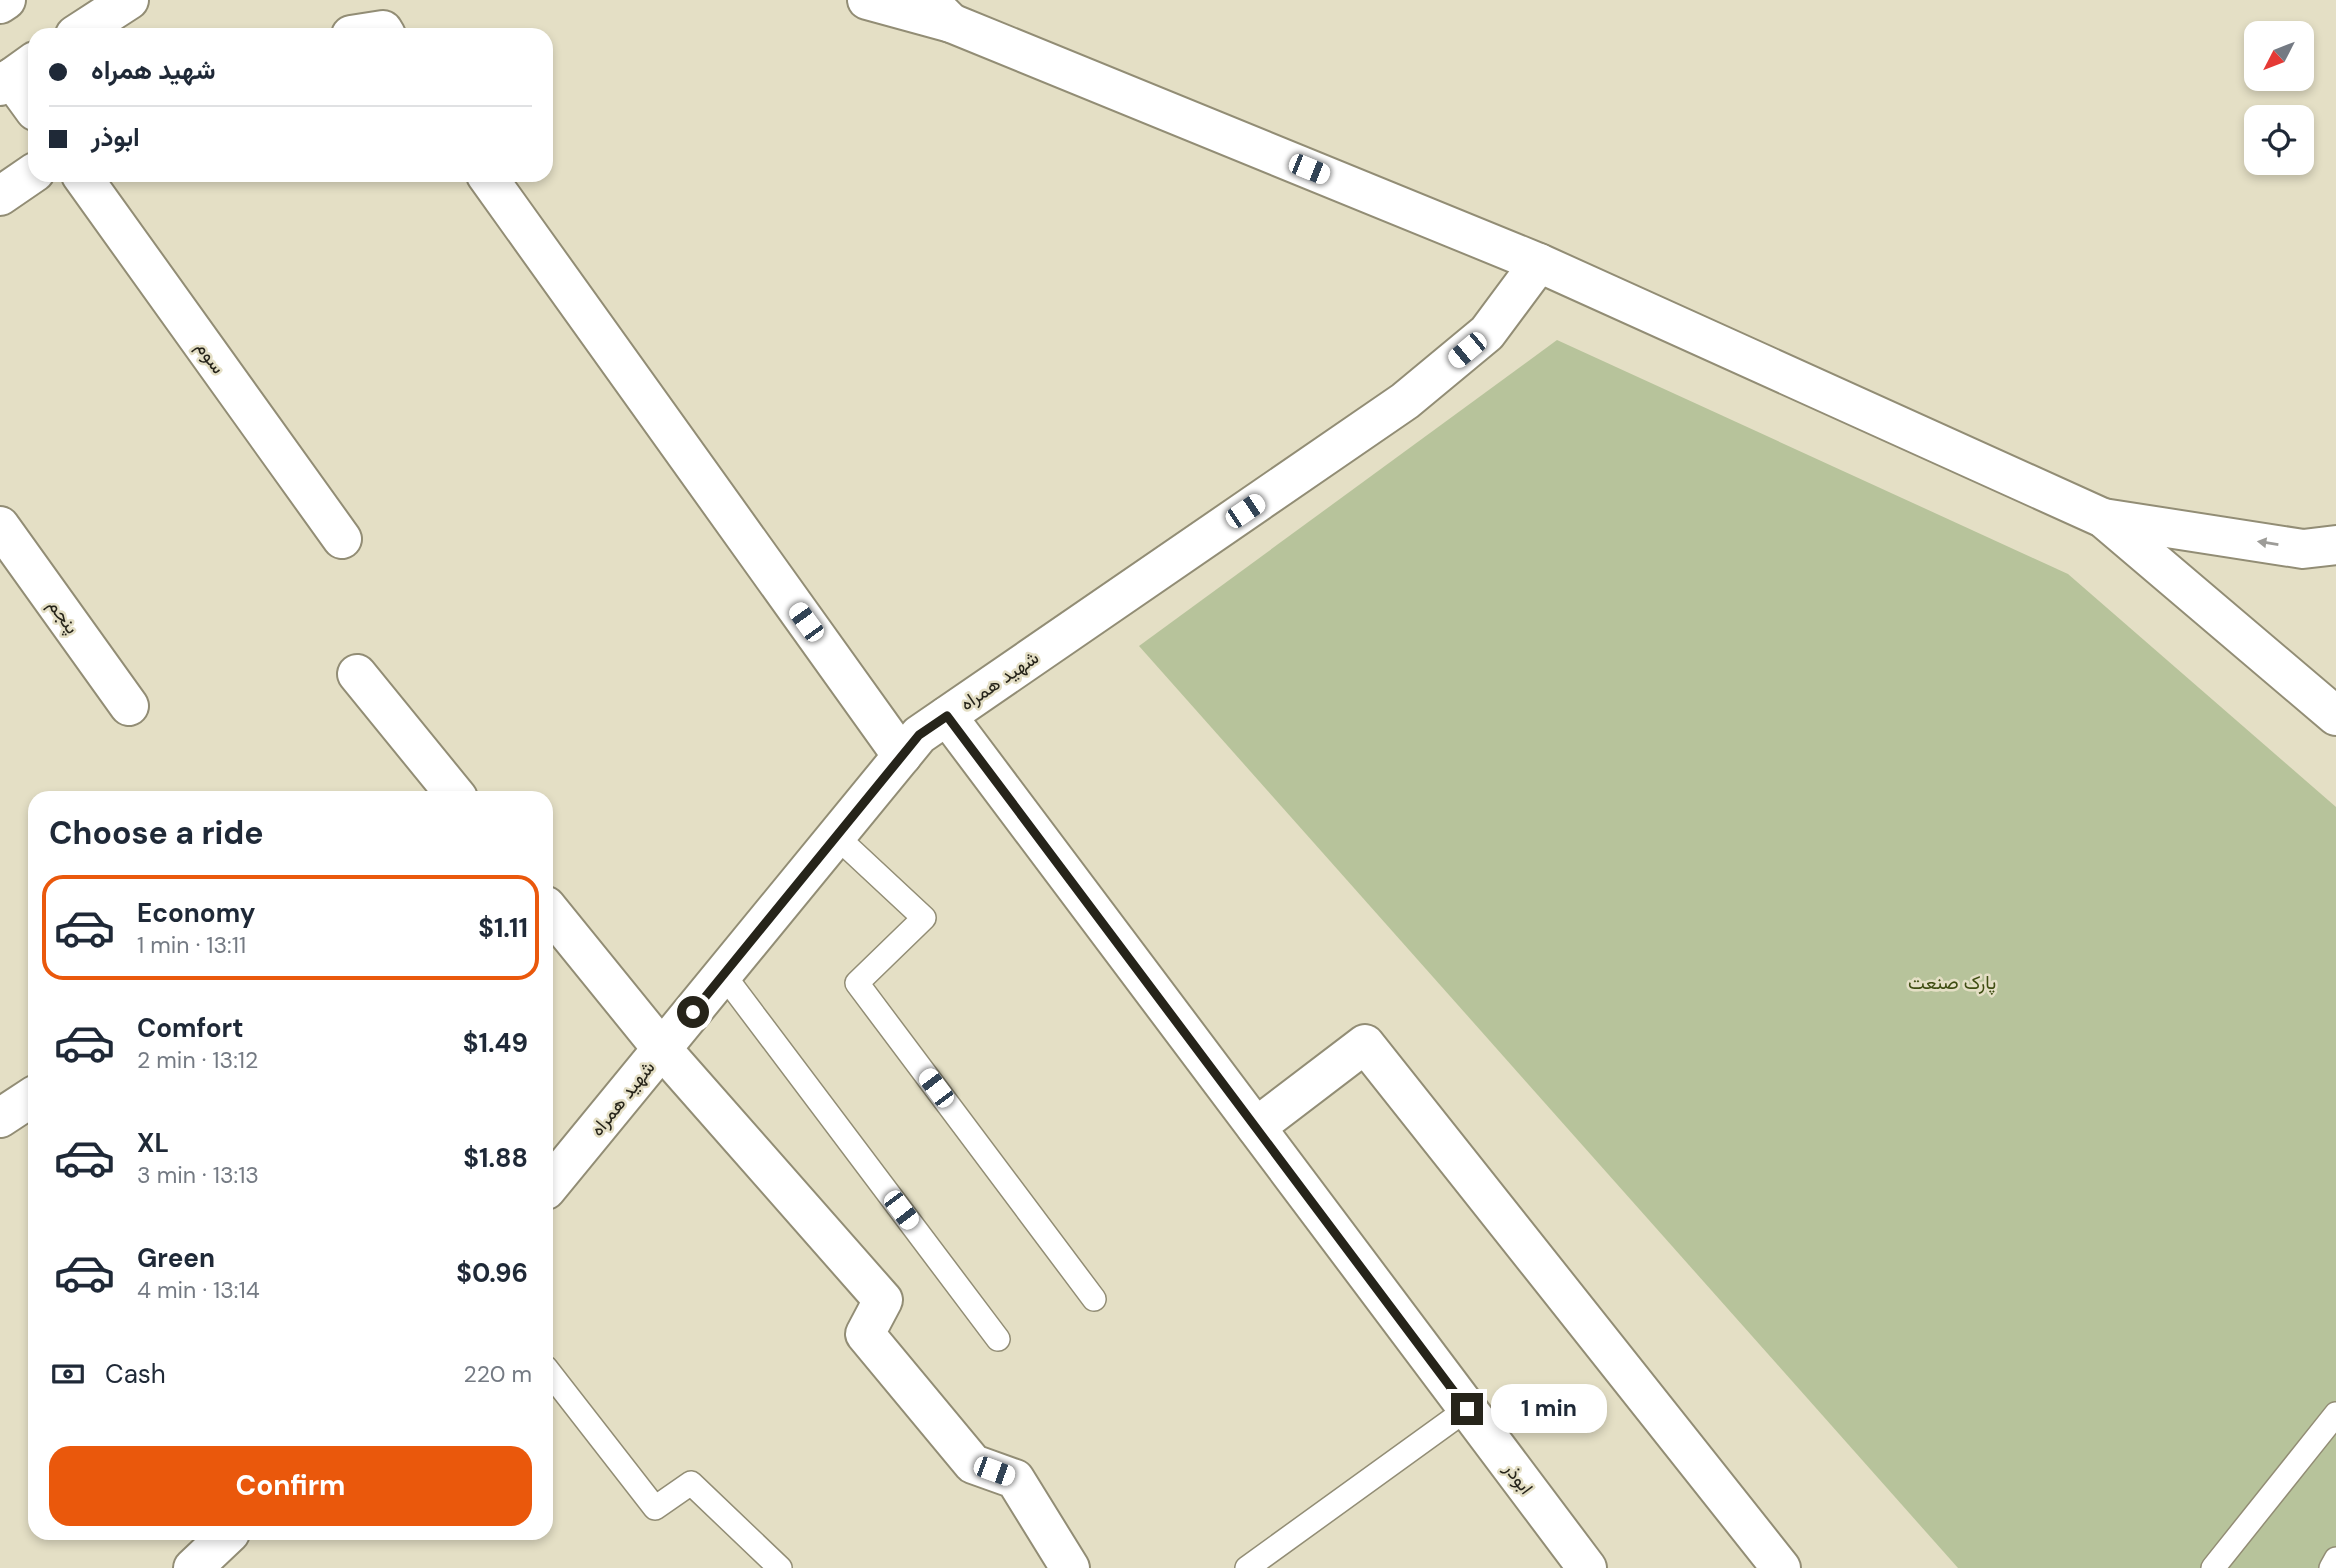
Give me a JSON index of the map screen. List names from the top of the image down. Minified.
{"streets":{"street":["سوم","پنجم","شهید همراه","ابوذر"]},"crossings":[["شهید همراه","ابوذر"]],"parks":["پارک صنعت"],"north":"bottom left","page":{"banner":["شهید همراه","ابوذر"],"heading":"Choose a ride","list":[{"name":"Economy","note":"1 min · 13:11","value":"$1.11"},{"name":"Comfort","note":"2 min · 13:12","value":"$1.49"},{"name":"XL","note":"3 min · 13:13","value":"$1.88"},{"name":"Green","note":"4 min · 13:14","value":"$0.96"}],"pay":["Cash","220 m"],"bubble":"1 min","buttons":"Confirm"}}
